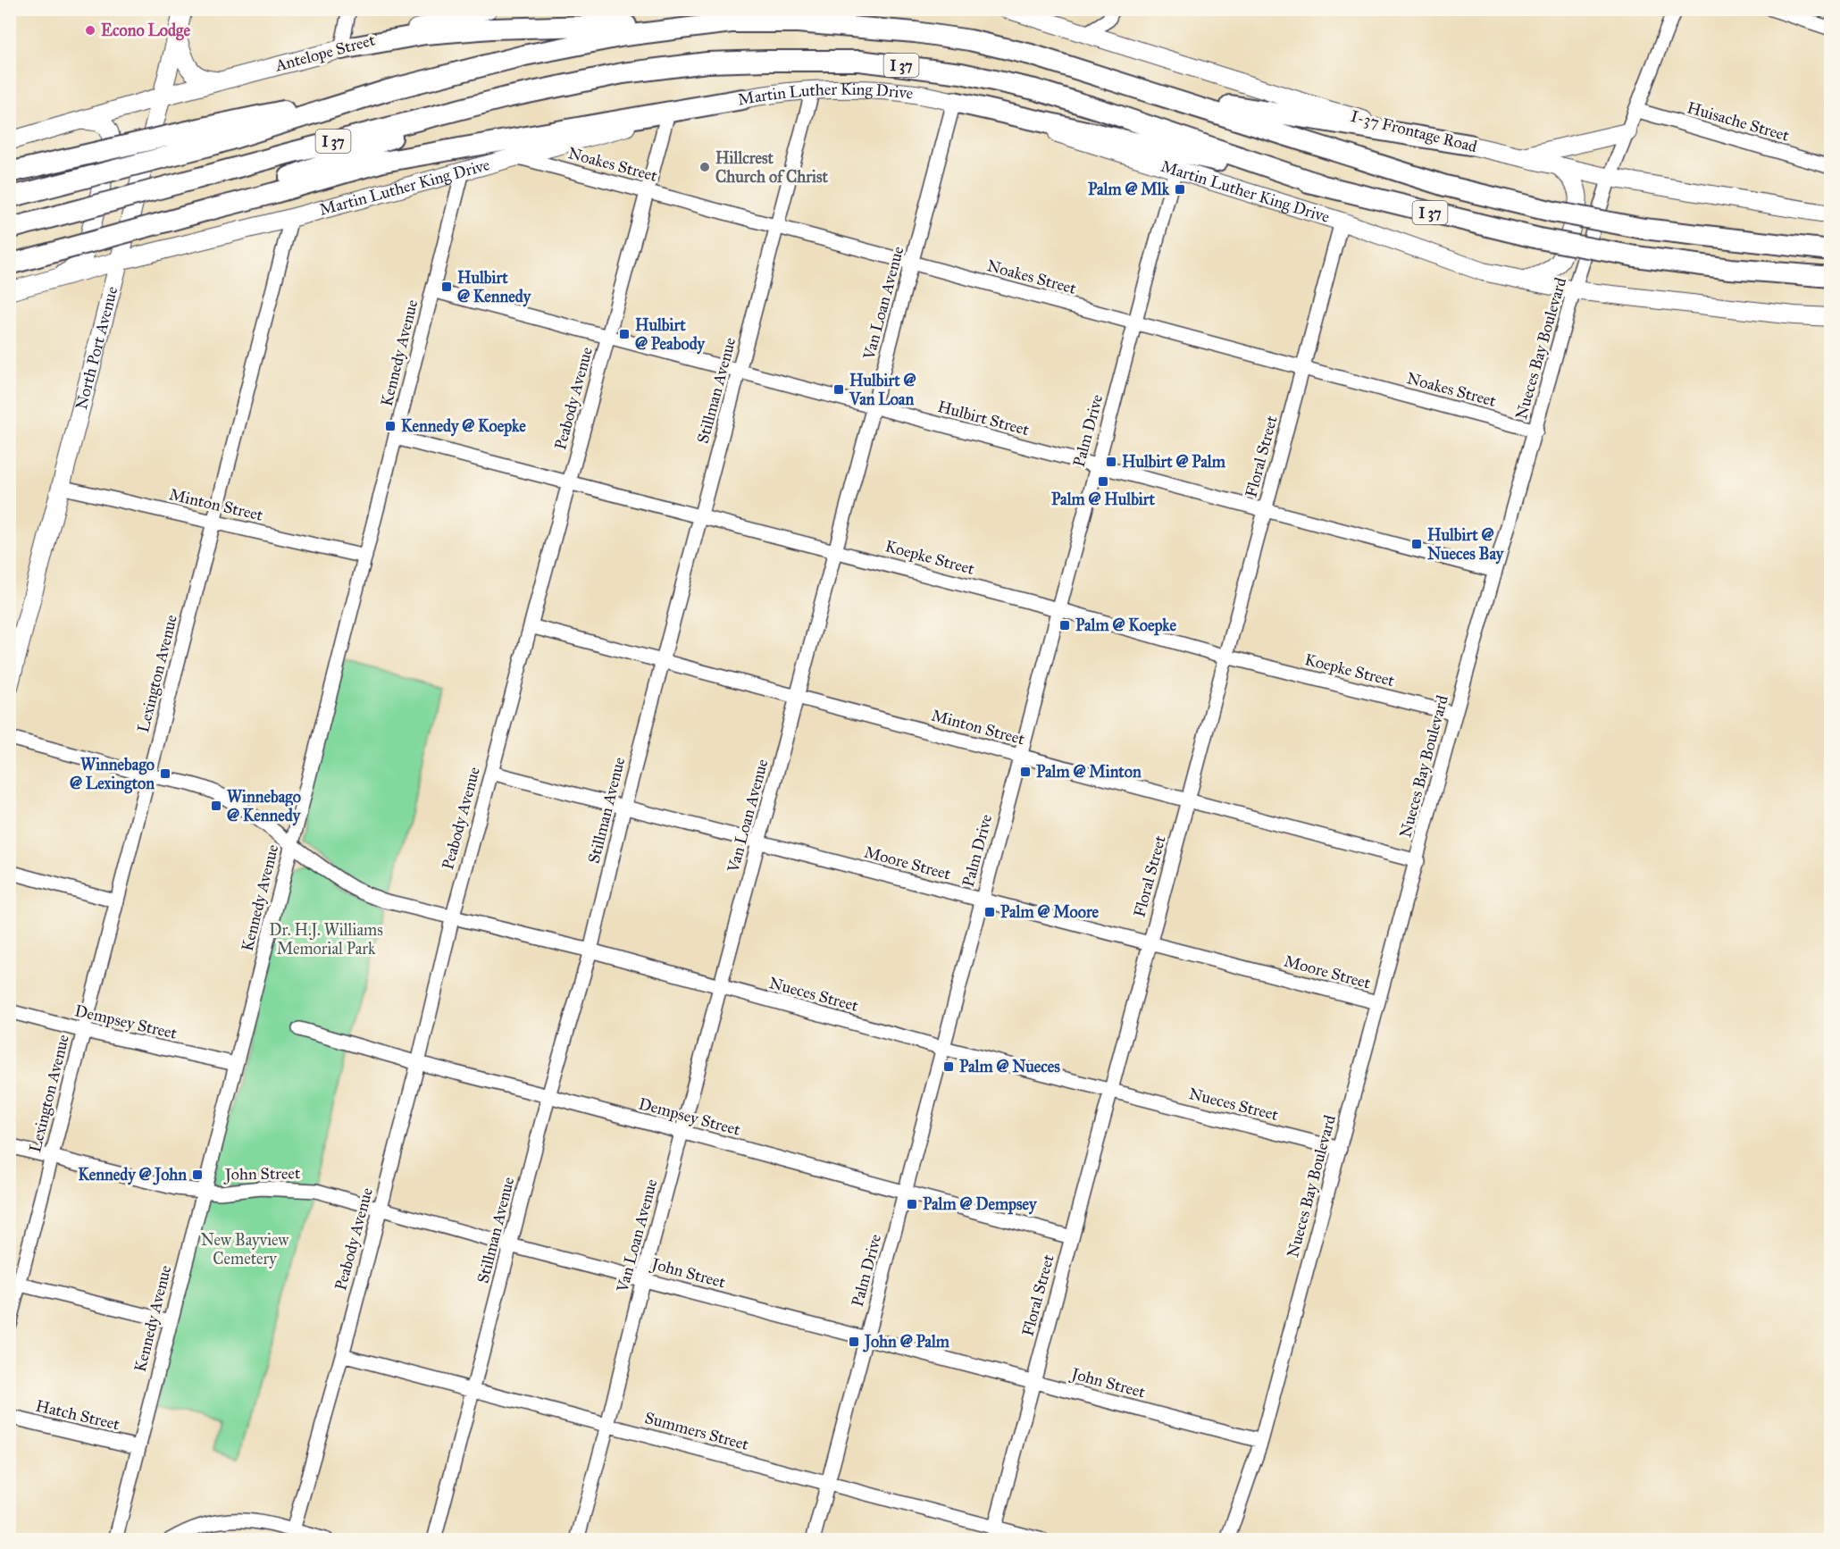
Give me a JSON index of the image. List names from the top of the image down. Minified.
{"streets":{"highway":["I 37"],"main road":["Antelope Street","Martin Luther King Drive","I-37 Frontage Road","North Port Avenue"],"street":["Huisache Street","Noakes Street","Van Loan Avenue","Nueces Bay Boulevard","Kennedy Avenue","Stillman Avenue","Peabody Avenue","Hulbirt Street","Palm Drive","Floral Street","Minton Street","Koepke Street","Lexington Avenue","Moore Street","Nueces Street","Dempsey Street","John Street","Hatch Street","Summers Street"]},"crossings":[["Antelope Street","North Port Avenue"],["Martin Luther King Drive","Noakes Street"],["Martin Luther King Drive","Van Loan Avenue"],["Martin Luther King Drive","North Port Avenue"],["Martin Luther King Drive","Nueces Bay Boulevard"],["Martin Luther King Drive","Kennedy Avenue"],["Martin Luther King Drive","Stillman Avenue"],["Martin Luther King Drive","Peabody Avenue"],["Martin Luther King Drive","Palm Drive"],["Martin Luther King Drive","Floral Street"],["Martin Luther King Drive","Lexington Avenue"],["Huisache Street","Nueces Bay Boulevard"],["I-37 Frontage Road","Nueces Bay Boulevard"],["Noakes Street","Van Loan Avenue"],["Noakes Street","Nueces Bay Boulevard"],["Noakes Street","Stillman Avenue"],["Noakes Street","Peabody Avenue"],["Noakes Street","Palm Drive"],["Noakes Street","Floral Street"],["Van Loan Avenue","Hulbirt Street"],["Van Loan Avenue","Minton Street"],["Van Loan Avenue","Koepke Street"],["Van Loan Avenue","Moore Street"],["Van Loan Avenue","Nueces Street"],["Van Loan Avenue","Dempsey Street"],["Van Loan Avenue","John Street"],["Van Loan Avenue","Summers Street"],["North Port Avenue","Minton Street"],["Nueces Bay Boulevard","Hulbirt Street"],["Nueces Bay Boulevard","Minton Street"],["Nueces Bay Boulevard","Koepke Street"],["Nueces Bay Boulevard","Moore Street"],["Nueces Bay Boulevard","Nueces Street"],["Nueces Bay Boulevard","John Street"],["Kennedy Avenue","Hulbirt Street"],["Kennedy Avenue","Minton Street"],["Kennedy Avenue","Koepke Street"],["Kennedy Avenue","Nueces Street"],["Kennedy Avenue","Dempsey Street"],["Kennedy Avenue","John Street"],["Kennedy Avenue","Hatch Street"],["Stillman Avenue","Hulbirt Street"],["Stillman Avenue","Minton Street"],["Stillman Avenue","Koepke Street"],["Stillman Avenue","Moore Street"],["Stillman Avenue","Nueces Street"],["Stillman Avenue","Dempsey Street"],["Stillman Avenue","John Street"],["Stillman Avenue","Summers Street"],["Peabody Avenue","Hulbirt Street"],["Peabody Avenue","Minton Street"],["Peabody Avenue","Koepke Street"],["Peabody Avenue","Moore Street"],["Peabody Avenue","Nueces Street"],["Peabody Avenue","Dempsey Street"],["Peabody Avenue","John Street"],["Peabody Avenue","Summers Street"],["Hulbirt Street","Palm Drive"],["Hulbirt Street","Floral Street"],["Palm Drive","Minton Street"],["Palm Drive","Koepke Street"],["Palm Drive","Moore Street"],["Palm Drive","Nueces Street"],["Palm Drive","Dempsey Street"],["Palm Drive","John Street"],["Palm Drive","Summers Street"],["Floral Street","Minton Street"],["Floral Street","Koepke Street"],["Floral Street","Moore Street"],["Floral Street","Nueces Street"],["Floral Street","Dempsey Street"],["Floral Street","John Street"],["Floral Street","Summers Street"],["Minton Street","Lexington Avenue"],["Lexington Avenue","Nueces Street"],["Lexington Avenue","Dempsey Street"],["Lexington Avenue","John Street"]],"parks":["Dr. H.J. Williams Memorial Park","New Bayview Cemetery"],"places":{"other":["Econo Lodge","Hillcrest Church of Christ"],"transit":["Palm @ Mlk","Hulbirt @ Kennedy","Hulbirt @ Peabody","Hulbirt @ Van Loan","Kennedy @ Koepke","Hulbirt @ Palm","Palm @ Hulbirt","Hulbirt @ Nueces Bay","Palm @ Koepke","Palm @ Minton","Winnebago @ Lexington","Winnebago @ Kennedy","Palm @ Moore","Palm @ Nueces","Kennedy @ John","Palm @ Dempsey","John @ Palm"]}}
